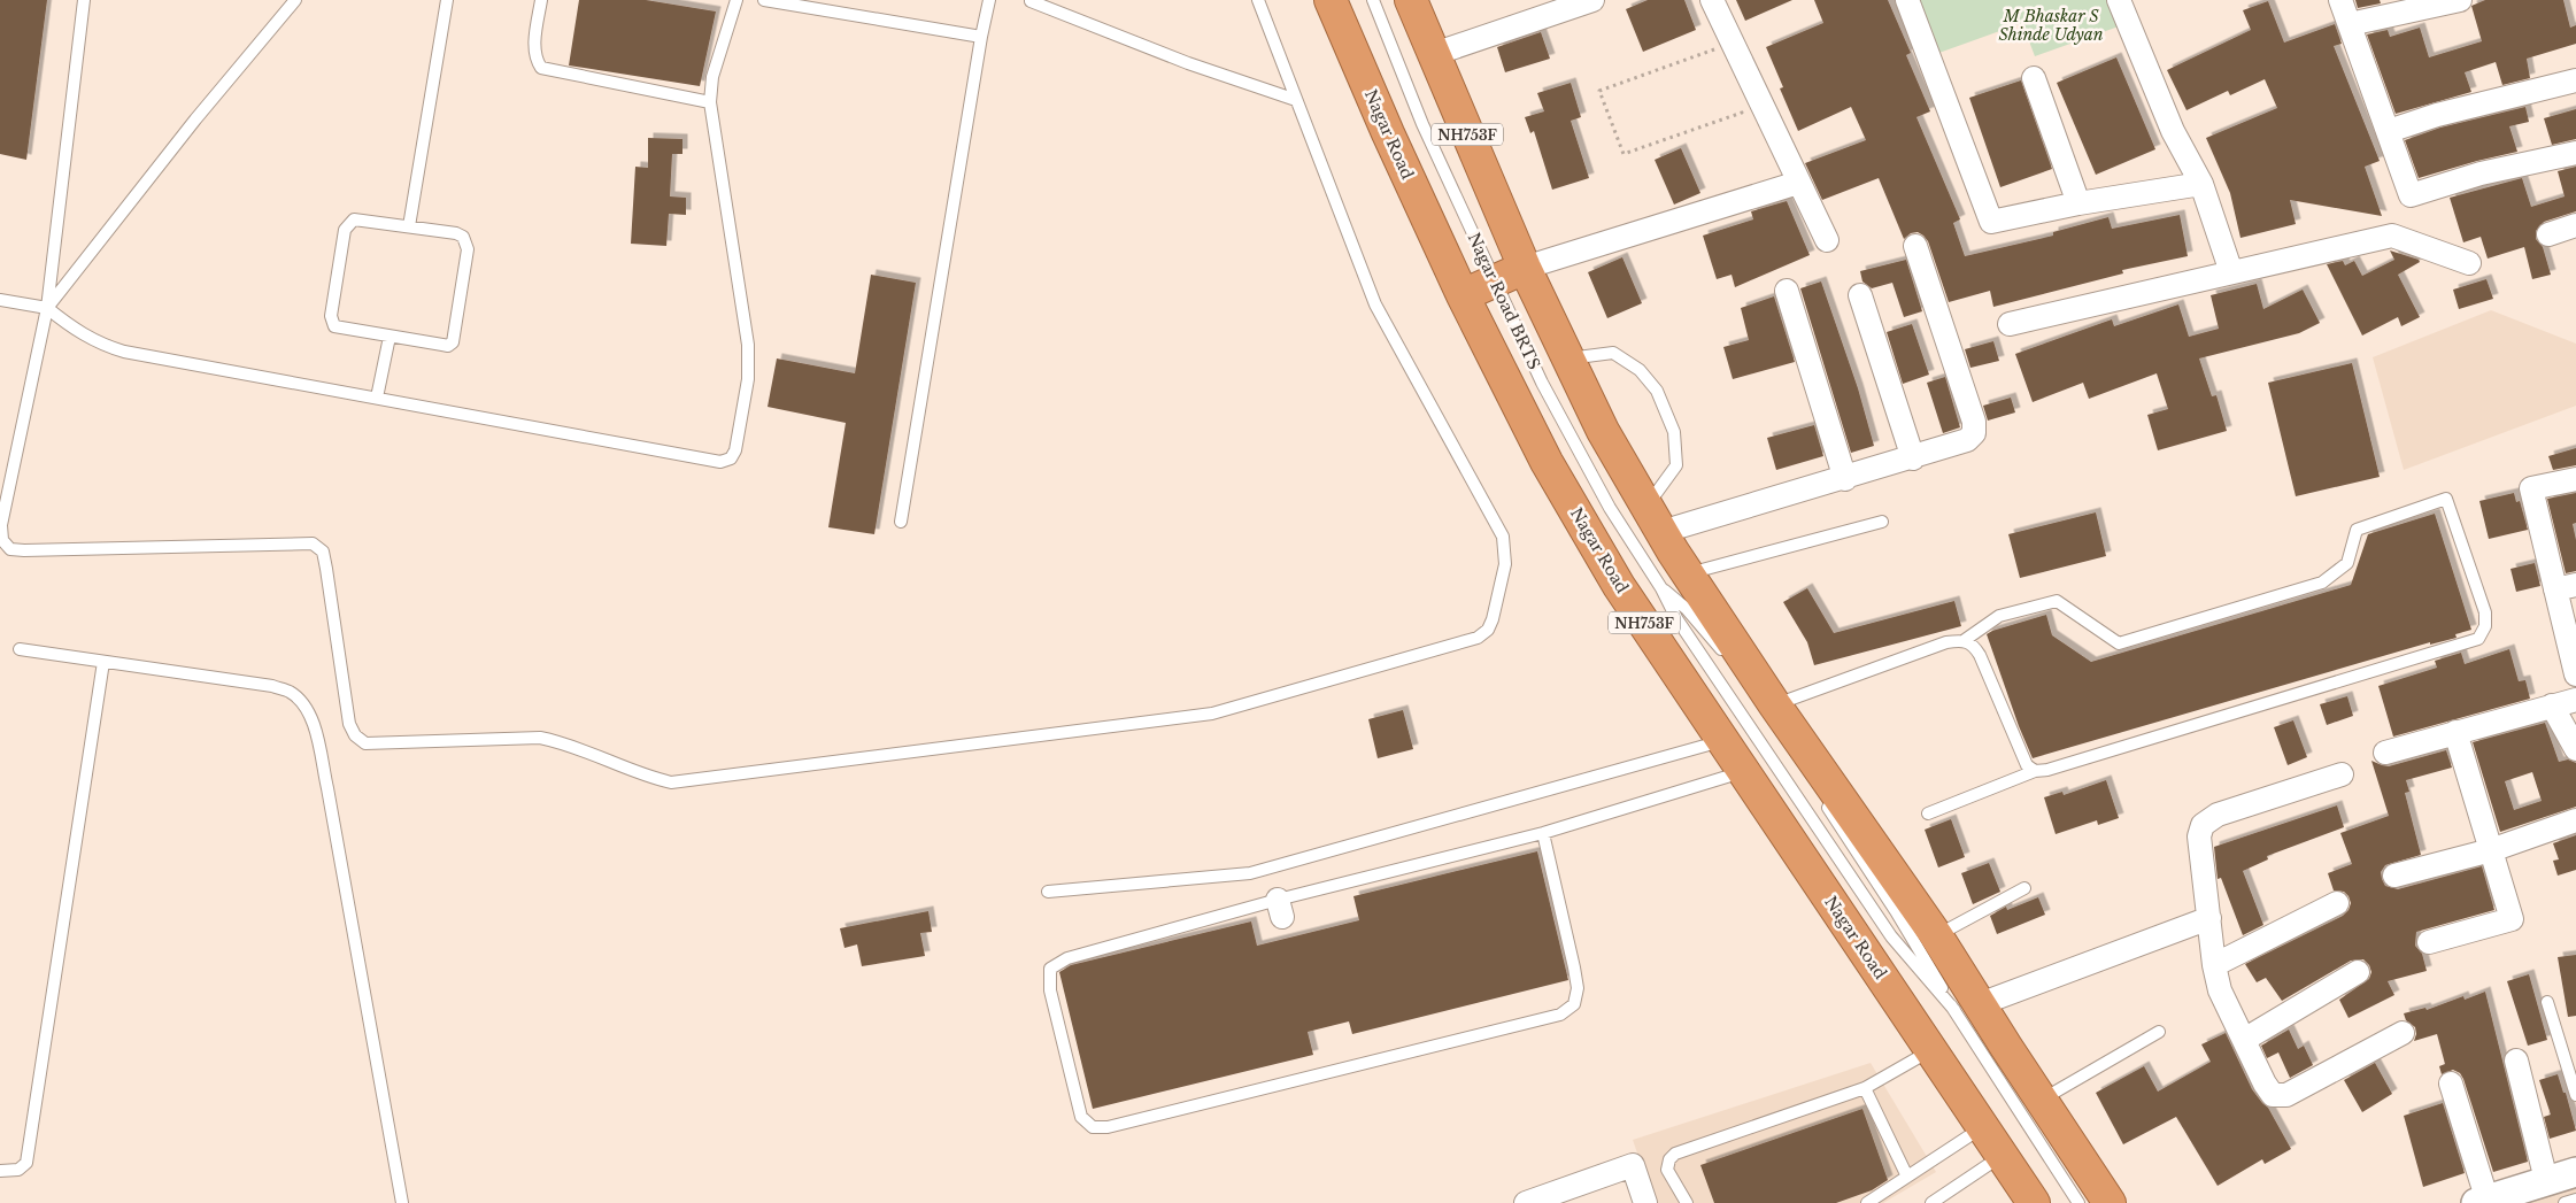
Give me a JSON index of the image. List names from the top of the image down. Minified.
{"streets":{"highway":["Nagar Road","NH753F"],"lane":["Nagar Road BRTS"]},"crossings":[["NH753F","Nagar Road BRTS"]],"parks":["M Bhaskar S Shinde Udyan"]}
